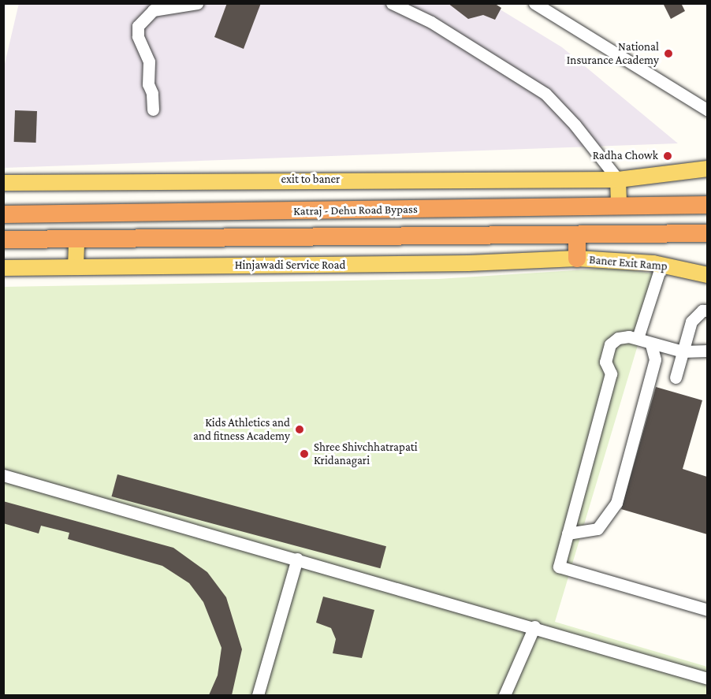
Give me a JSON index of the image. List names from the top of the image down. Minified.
{"streets":{"highway":["Katraj - Dehu Road Bypass"],"main road":["exit to baner","Baner Exit Ramp","Hinjawadi Service Road"]},"crossings":[["Baner Exit Ramp","Hinjawadi Service Road"]],"places":["National Insurance Academy","Radha Chowk","Kids Athletics and and fitness Academy","Shree Shivchhatrapati Kridanagari"]}
